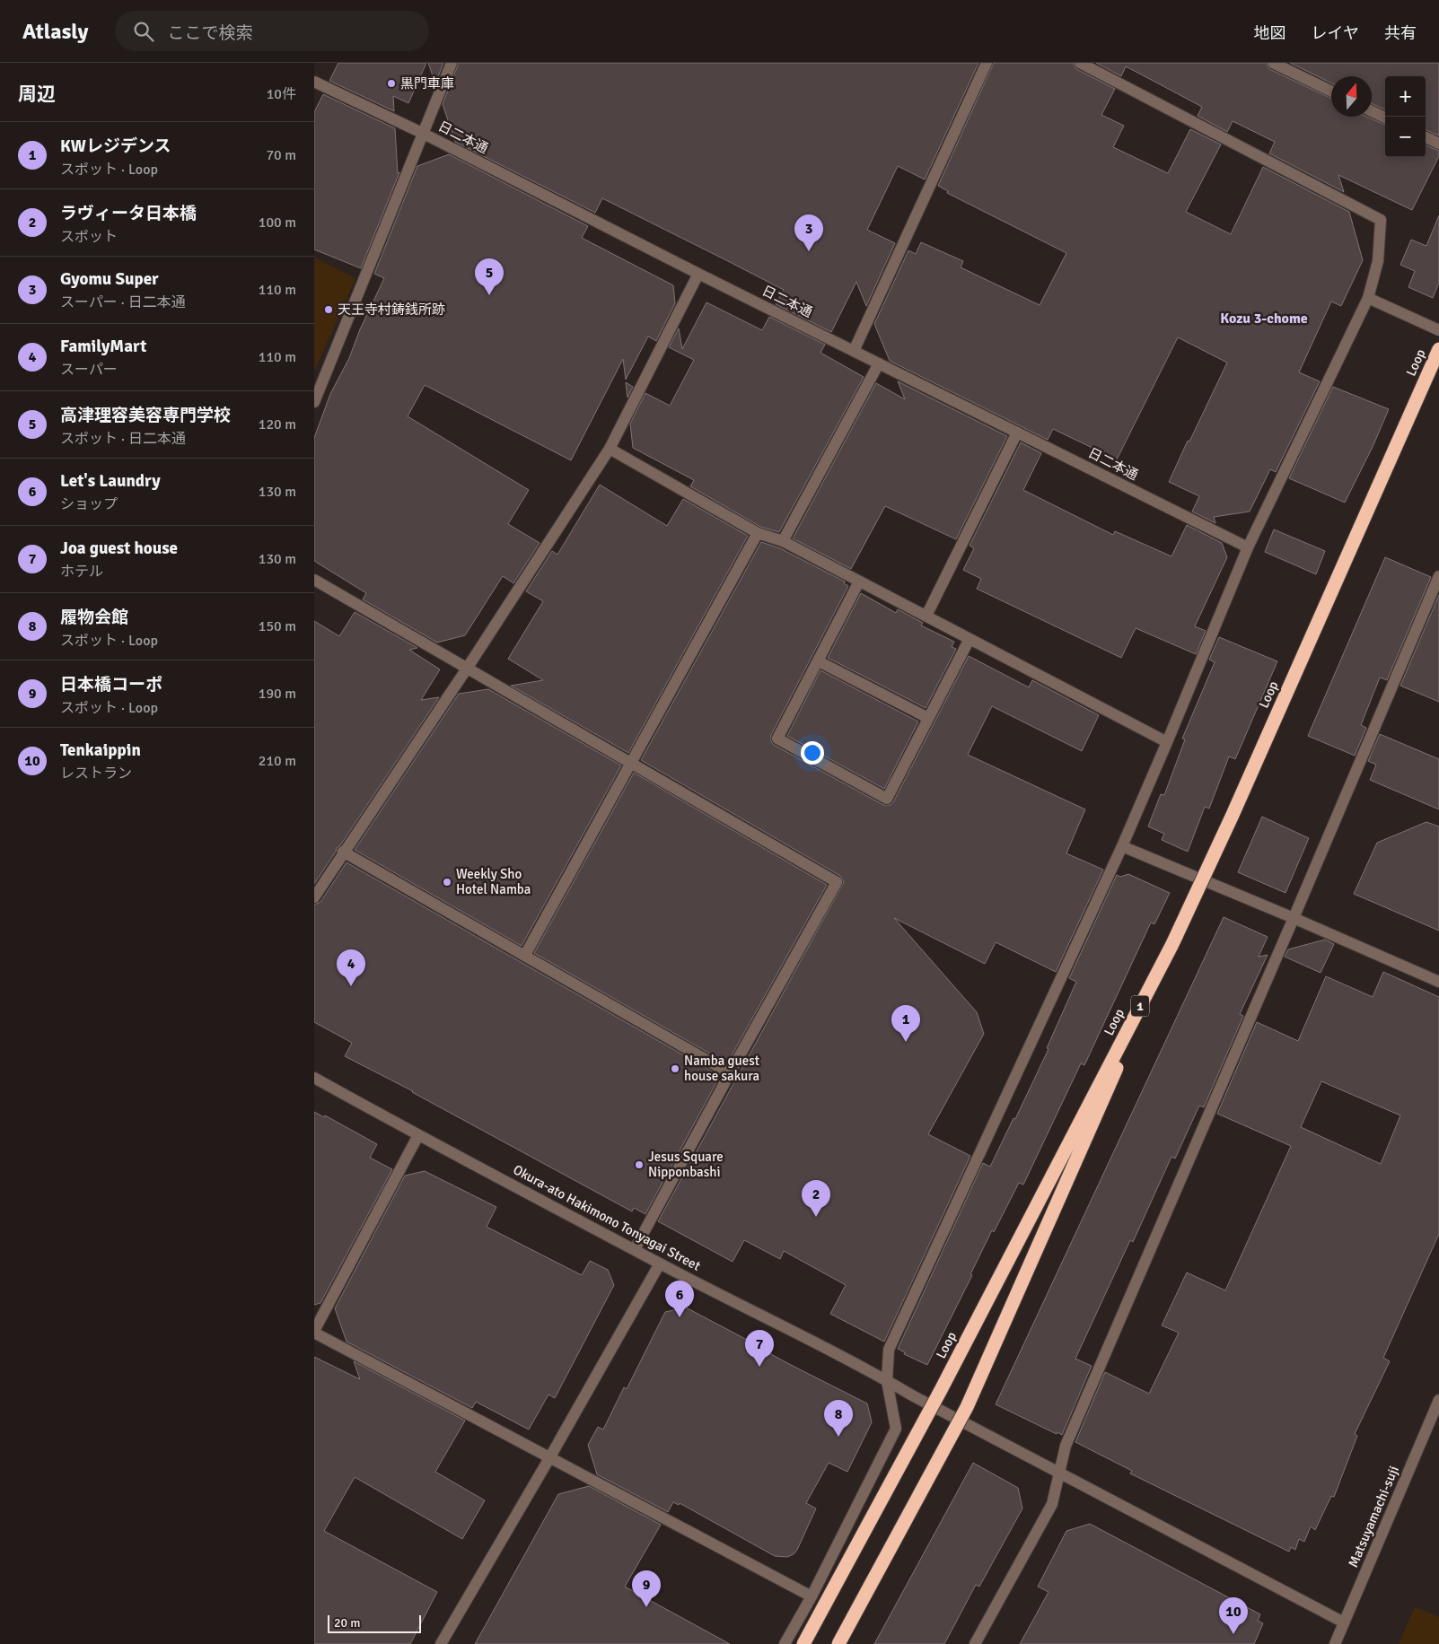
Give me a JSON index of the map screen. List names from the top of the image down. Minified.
{"streets":{"highway":["Loop","1"],"street":["日二本通","Okura-ato Hakimono Tonyagai Street","Matsuyamachi-suji"]},"crossings":[["Okura-ato Hakimono Tonyagai Street","Matsuyamachi-suji"]],"districts":["Kozu 3-chome"],"places":["黒門車庫","天王寺村鋳銭所跡","Weekly Sho Hotel Namba","Namba guest house sakura","Jesus Square Nipponbashi"],"scale_bar":"20 m","north":"top","page":{"header":"Atlasly","search":"ここで検索","nav":["地図","レイヤ","共有"],"heading":["周辺","10件"],"map_buttons":["+","−"],"list":[{"mark":"1","name":"KWレジデンス","note":"スポット · Loop","value":"70 m"},{"mark":"2","name":"ラヴィータ日本橋","note":"スポット","value":"100 m"},{"mark":"3","name":"Gyomu Super","note":"スーパー · 日二本通","value":"110 m"},{"mark":"4","name":"FamilyMart","note":"スーパー","value":"110 m"},{"mark":"5","name":"高津理容美容専門学校","note":"スポット · 日二本通","value":"120 m"},{"mark":"6","name":"Let's Laundry","note":"ショップ","value":"130 m"},{"mark":"7","name":"Joa guest house","note":"ホテル","value":"130 m"},{"mark":"8","name":"履物会館","note":"スポット · Loop","value":"150 m"},{"mark":"9","name":"日本橋コーポ","note":"スポット · Loop","value":"190 m"},{"mark":"10","name":"Tenkaippin","note":"レストラン","value":"210 m"}],"pins":["3","5","4","1","2","6","7","8","9","10"],"scale":"20 m"}}
